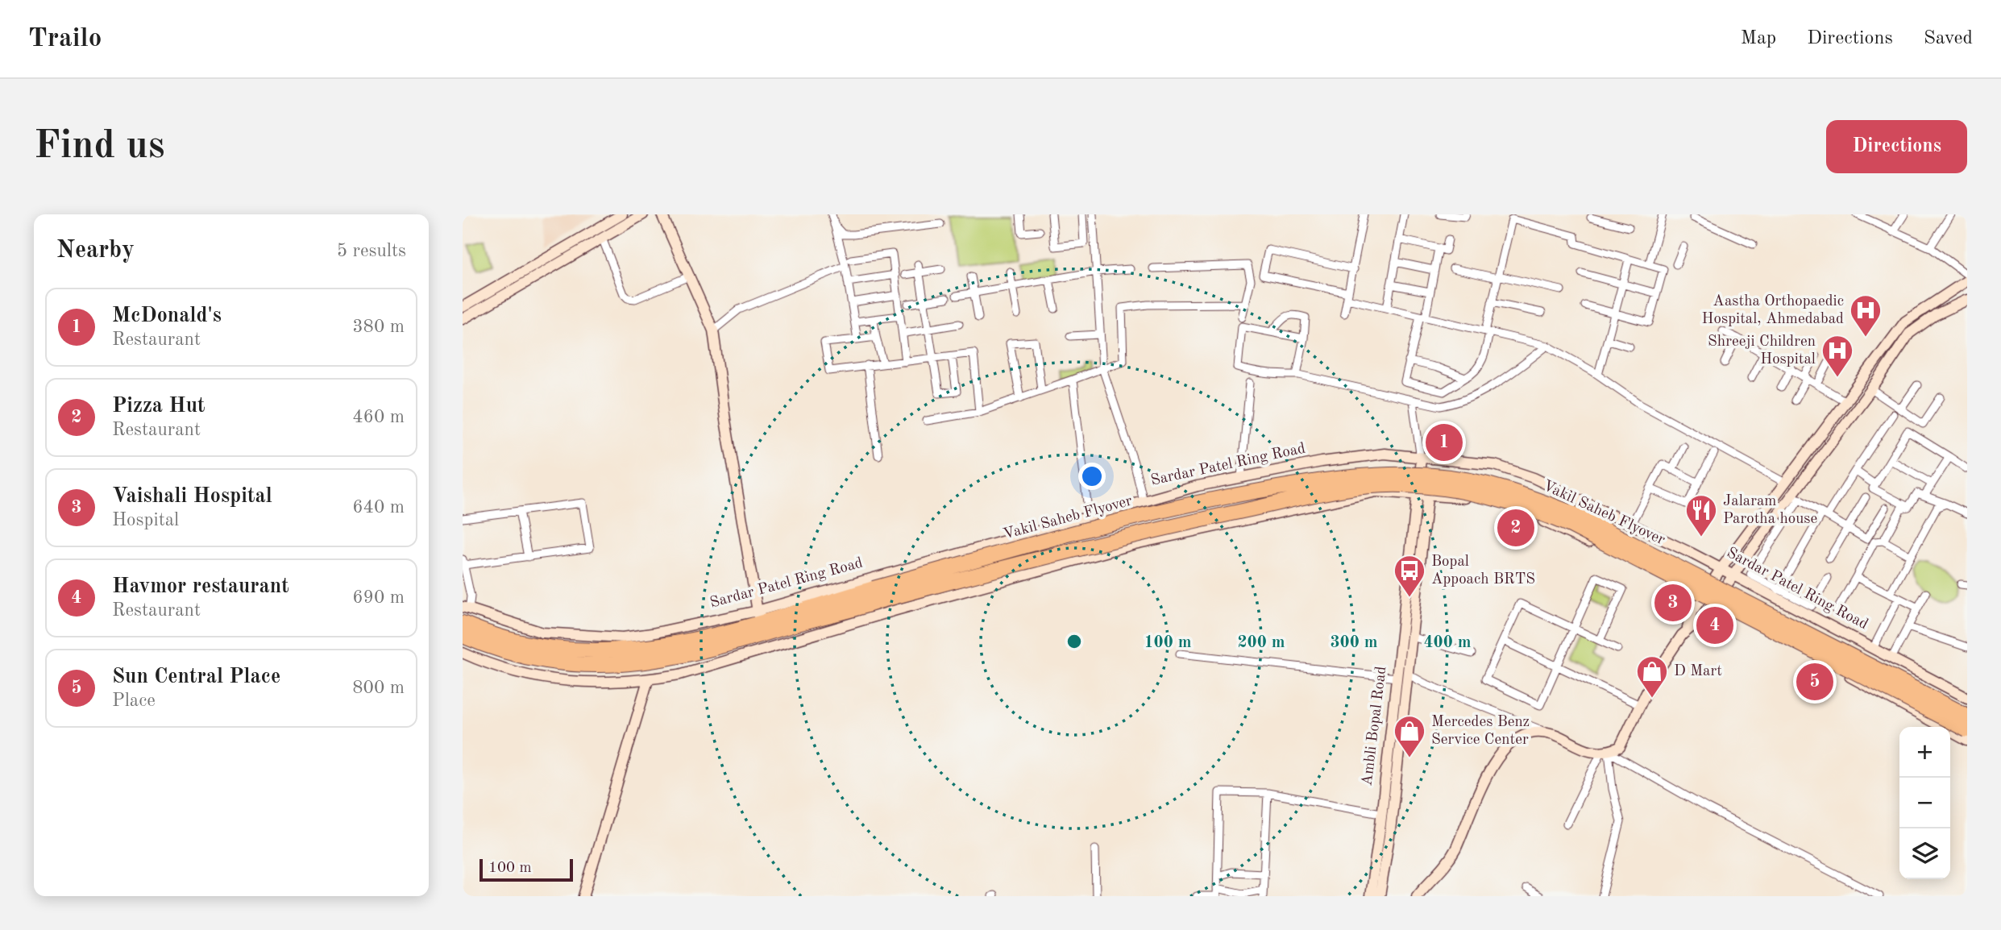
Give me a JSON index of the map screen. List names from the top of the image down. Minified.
{"streets":{"highway":["Sardar Patel Ring Road","Vakil Saheb Flyover"],"street":["Ambli Bopal Road"]},"crossings":[["Sardar Patel Ring Road","Vakil Saheb Flyover"],["Sardar Patel Ring Road","Ambli Bopal Road"]],"places":{"hospital":["Aastha Orthopaedic Hospital, Ahmedabad","Shreeji Children Hospital"],"restaurant":["Jalaram Parotha house"],"bus stop":["Bopal Appoach BRTS"],"shop":["D Mart","Mercedes Benz Service Center"]},"scale_bar":"100 m","page":{"header":"Trailo","nav":["Map","Directions","Saved"],"buttons":"Directions","title":"Find us","heading":["Nearby","5 results"],"list":[{"mark":"1","name":"McDonald's","note":"Restaurant","value":"380 m"},{"mark":"2","name":"Pizza Hut","note":"Restaurant","value":"460 m"},{"mark":"3","name":"Vaishali Hospital","note":"Hospital","value":"640 m"},{"mark":"4","name":"Havmor restaurant","note":"Restaurant","value":"690 m"},{"mark":"5","name":"Sun Central Place","note":"Place","value":"800 m"}],"pins":["1","2","3","4","5"],"map_buttons":["+","−"],"scale":"100 m"},"rings":["100 m","200 m","300 m","400 m"]}
